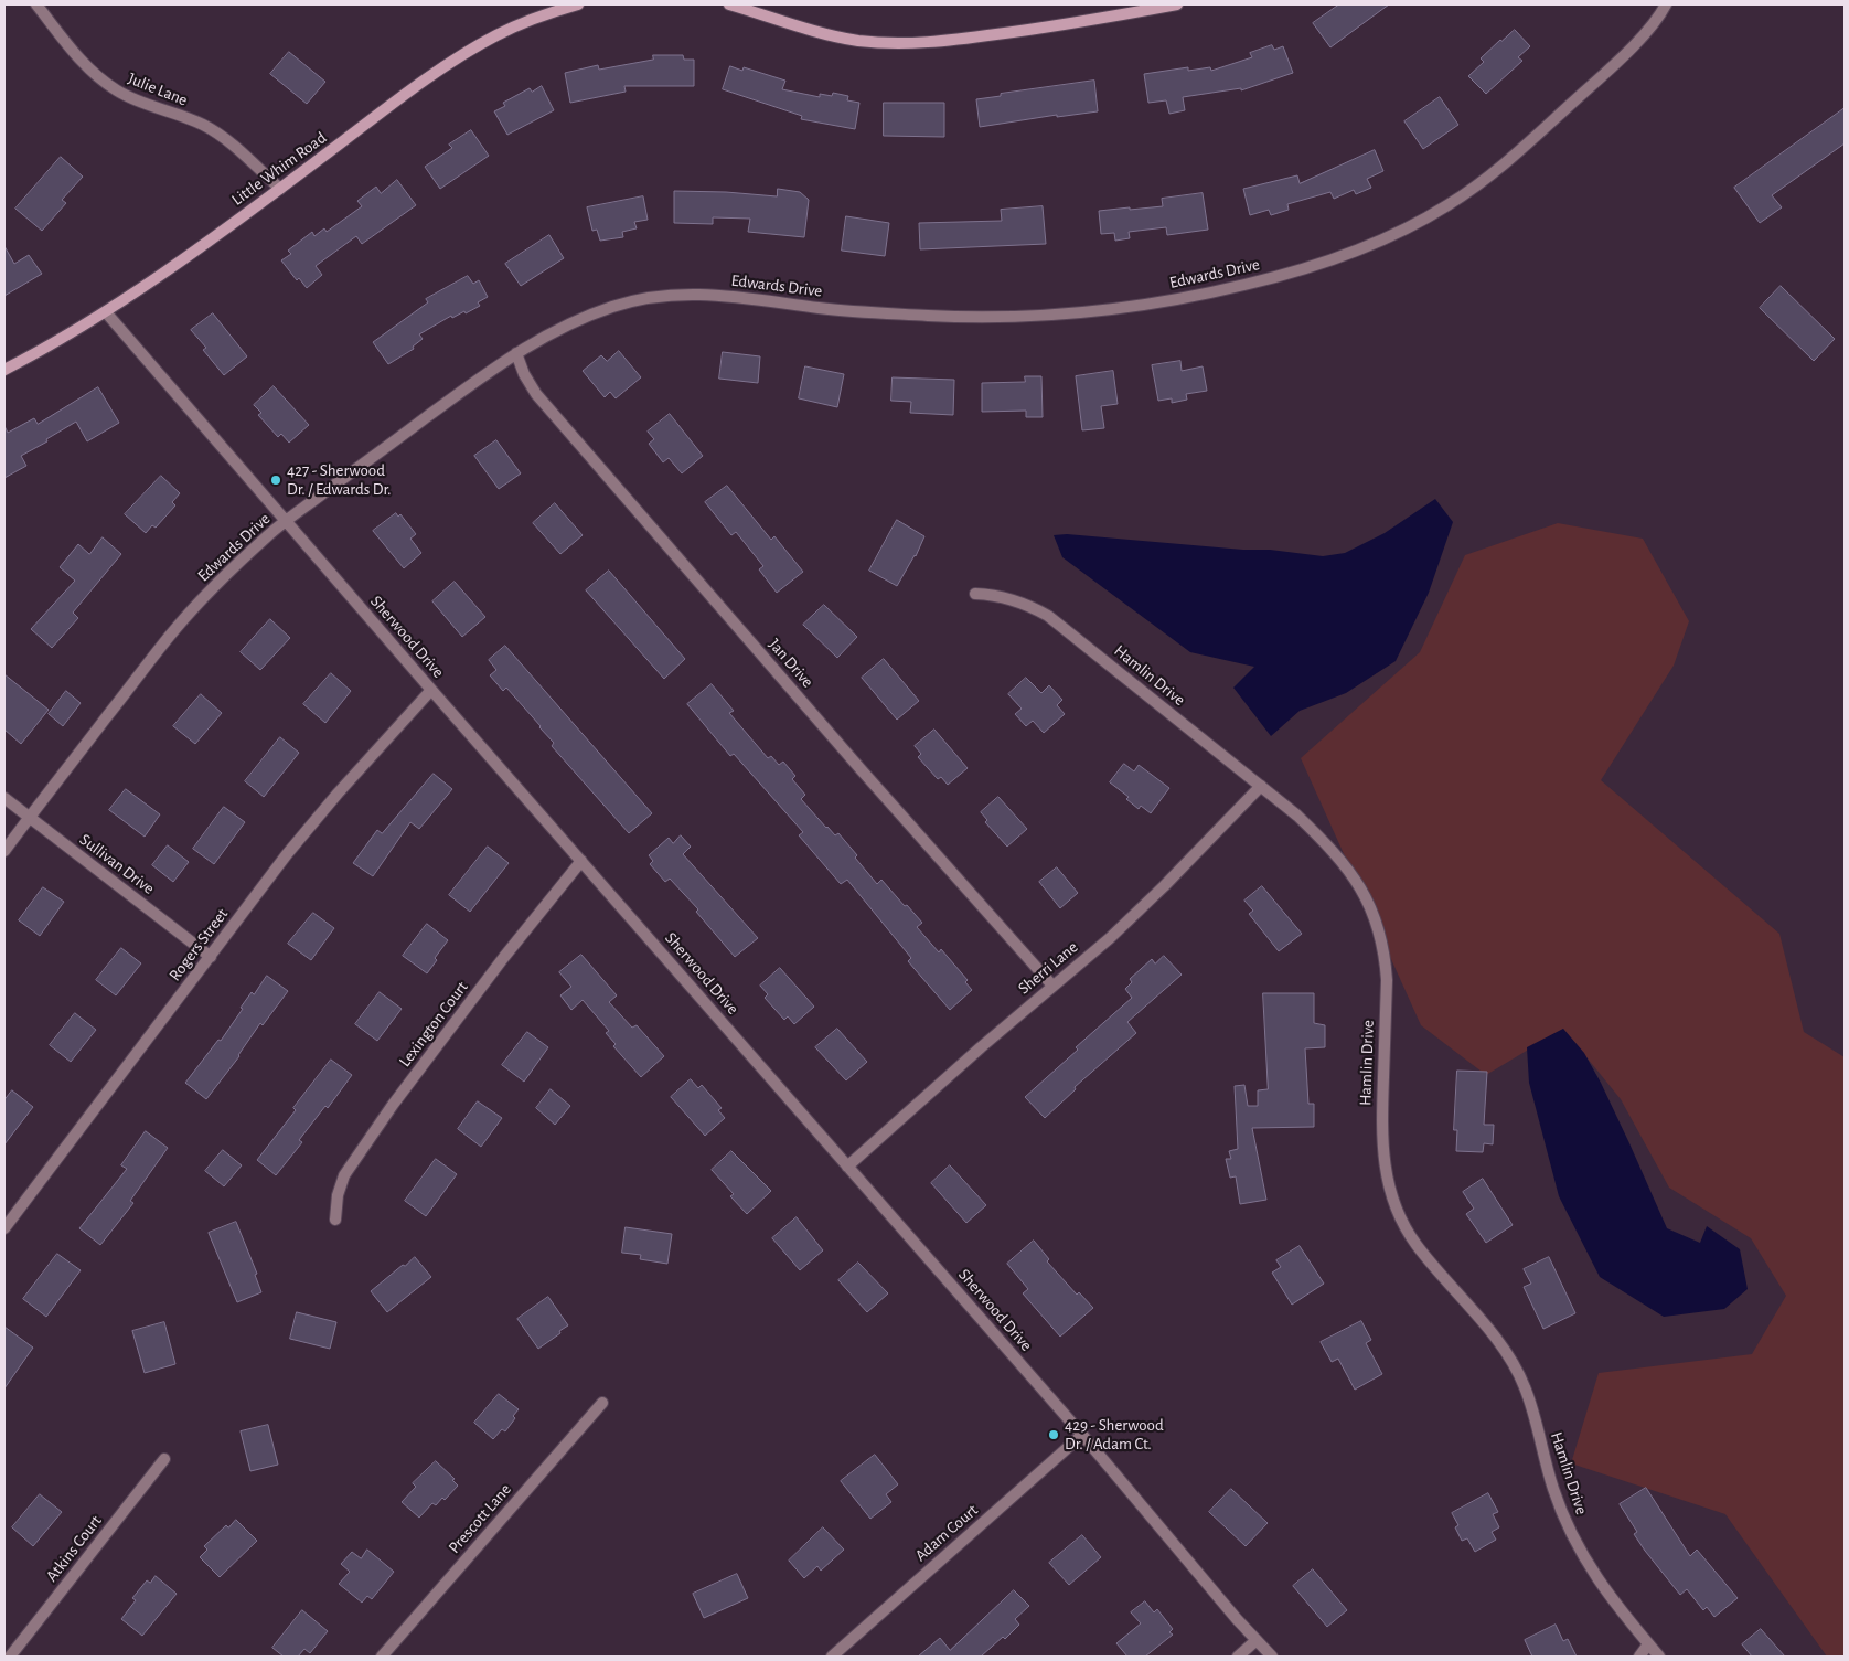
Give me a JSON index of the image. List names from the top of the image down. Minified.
{"streets":{"street":["Julie Lane","Little Whim Road","Edwards Drive","Sherwood Drive","Jan Drive","Hamlin Drive","Sullivan Drive","Rogers Street","Sherri Lane","Lexington Court","Prescott Lane","Adam Court","Atkins Court"]},"crossings":[["Julie Lane","Little Whim Road"],["Little Whim Road","Sherwood Drive"],["Edwards Drive","Sherwood Drive"],["Edwards Drive","Jan Drive"],["Edwards Drive","Sullivan Drive"],["Sherwood Drive","Rogers Street"],["Sherwood Drive","Sherri Lane"],["Sherwood Drive","Lexington Court"],["Sherwood Drive","Adam Court"],["Jan Drive","Sherri Lane"],["Hamlin Drive","Sherri Lane"],["Sullivan Drive","Rogers Street"]],"places":["427 - Sherwood Dr. / Edwards Dr.","429 - Sherwood Dr. / Adam Ct."]}
